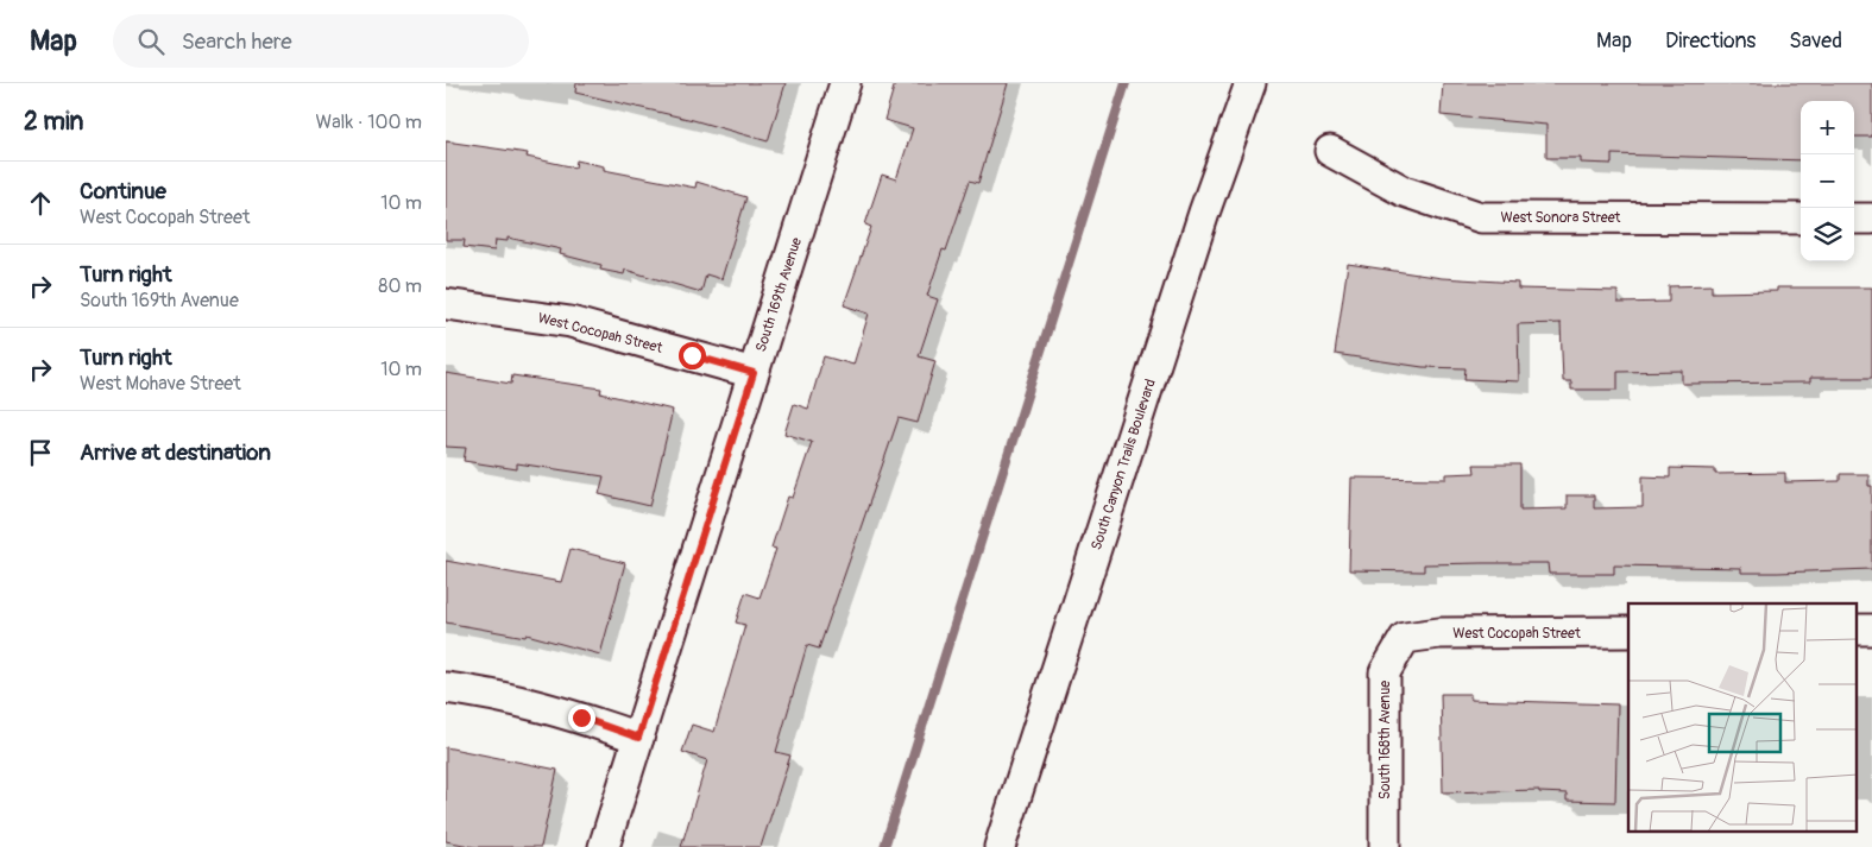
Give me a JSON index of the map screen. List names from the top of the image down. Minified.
{"streets":{"street":["West Sonora Street","South 169th Avenue","West Cocopah Street","South Canyon Trails Boulevard","South 168th Avenue"]},"crossings":[["South 169th Avenue","West Cocopah Street"],["West Cocopah Street","South 168th Avenue"]],"page":{"header":"Map","search":"Search here","nav":["Map","Directions","Saved"],"heading":["2 min","Walk · 100 m"],"map_buttons":["+","−"],"list":[["Continue","West Cocopah Street","10 m"],["Turn right","South 169th Avenue","80 m"],["Turn right","West Mohave Street","10 m"],"Arrive at destination"]}}
